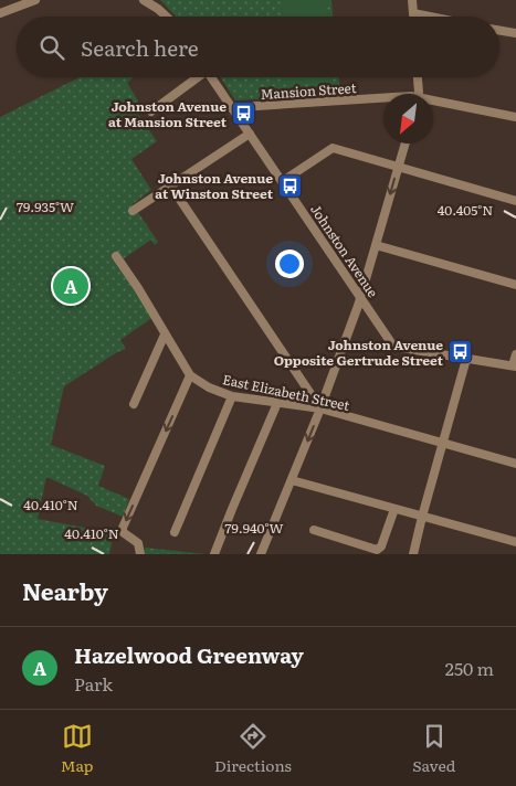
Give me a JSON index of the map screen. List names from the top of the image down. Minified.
{"streets":{"street":["Mansion Street","Johnston Avenue","East Elizabeth Street"]},"crossings":[["Mansion Street","Johnston Avenue"]],"places":{"bus stop":["Johnston Avenue at Mansion Street","Johnston Avenue at Winston Street","Johnston Avenue Opposite Gertrude Street"]},"north":"bottom left","page":{"search":"Search here","pins":"A","heading":"Nearby","list":[{"mark":"A","name":"Hazelwood Greenway","note":"Park","value":"250 m"}],"nav":["Map","Directions","Saved"]},"coordinates":["79.935°W","40.405°N","40.410°N","79.940°W"]}
